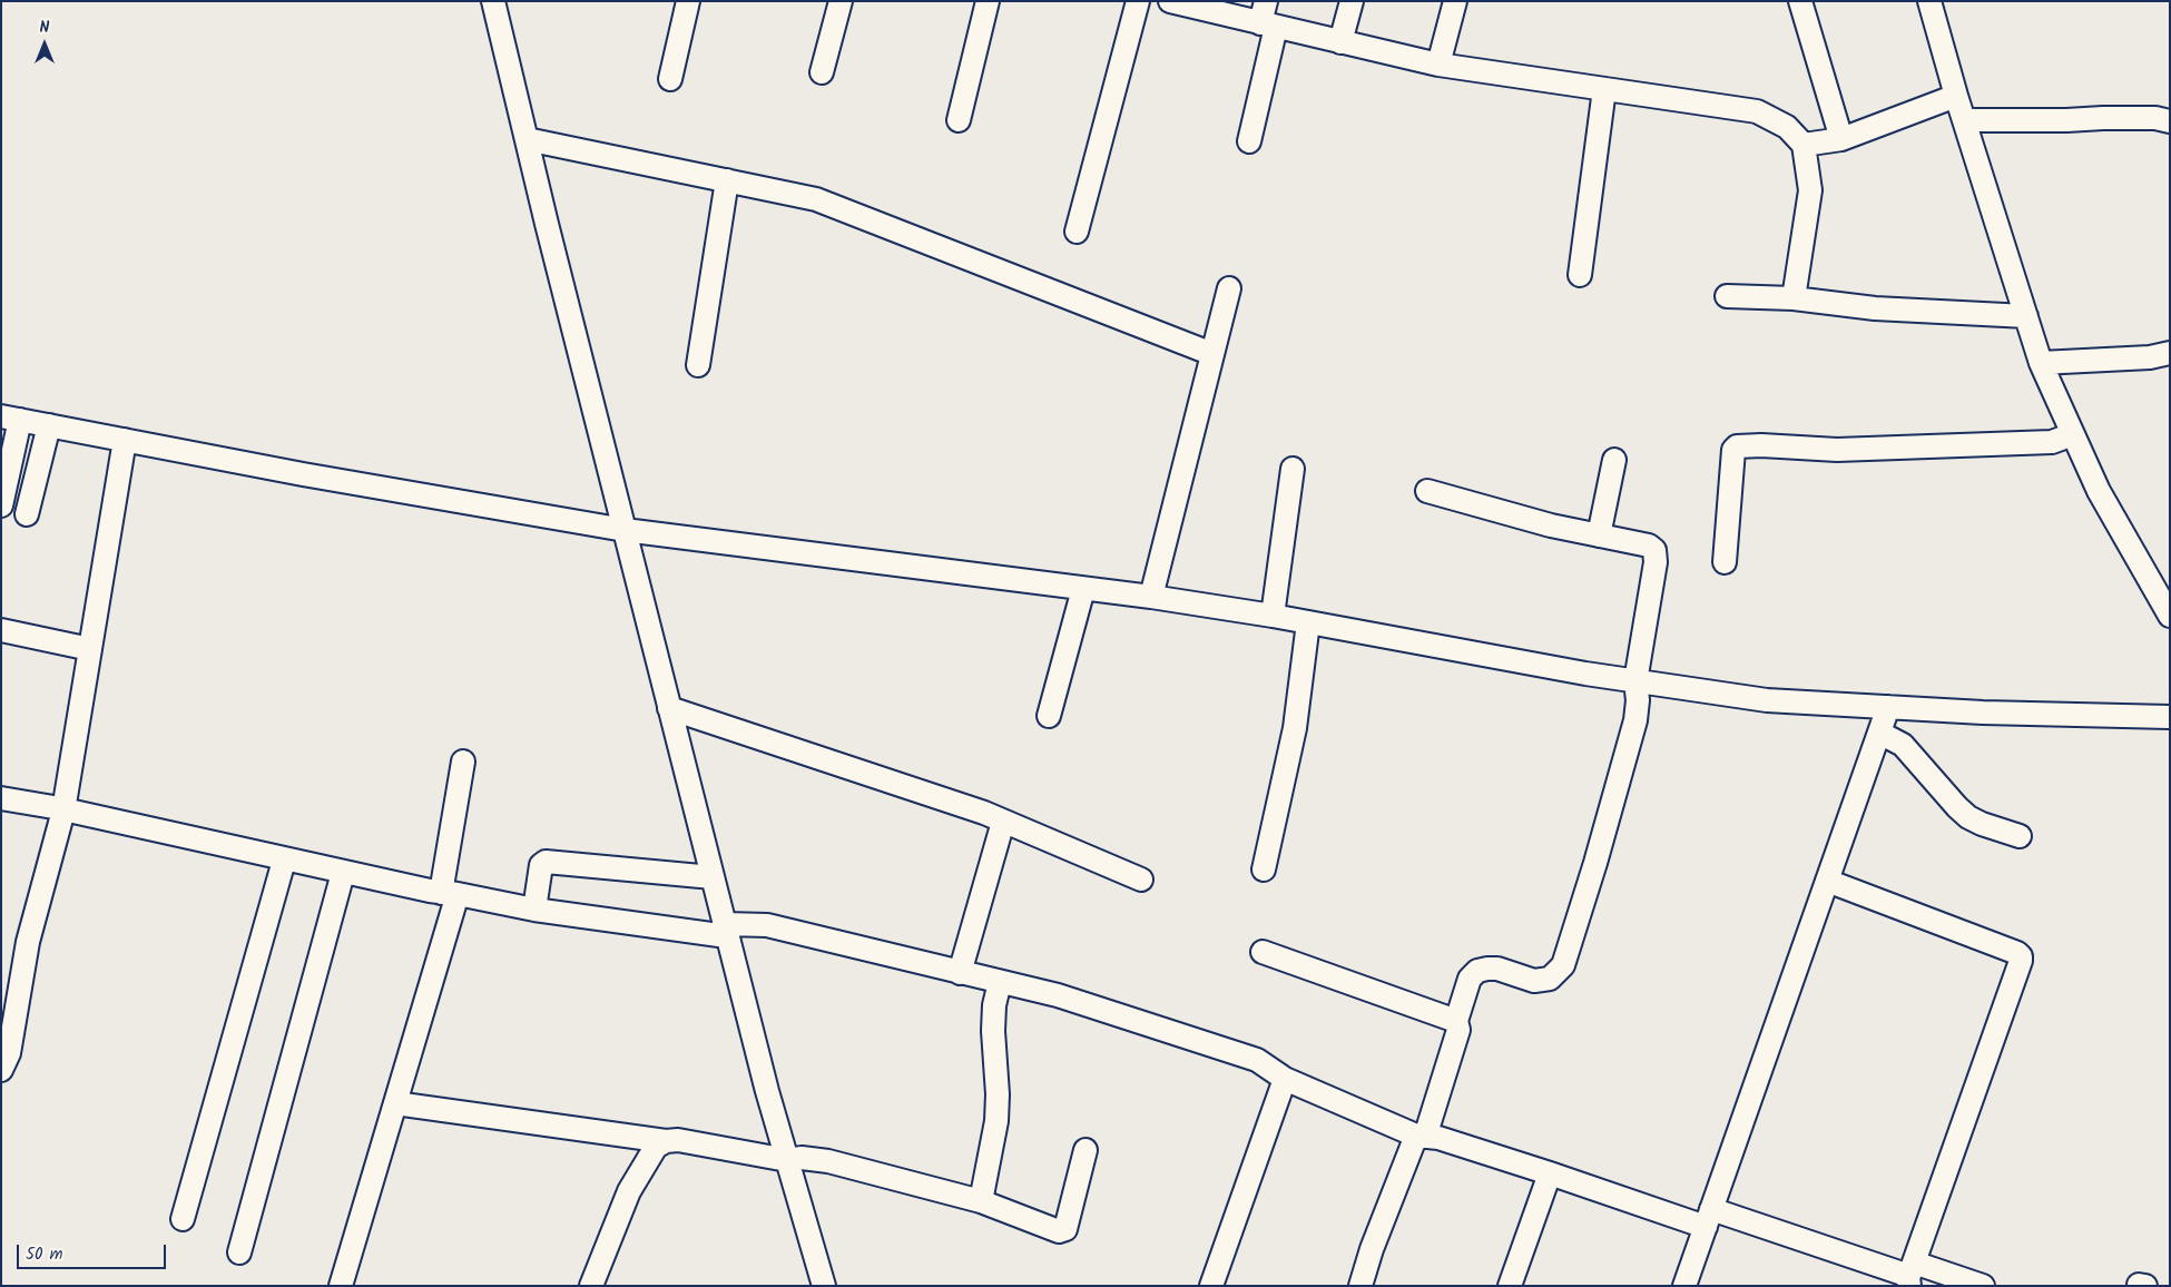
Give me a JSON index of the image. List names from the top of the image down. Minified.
{"scale_bar":"50 m","north":"top"}
